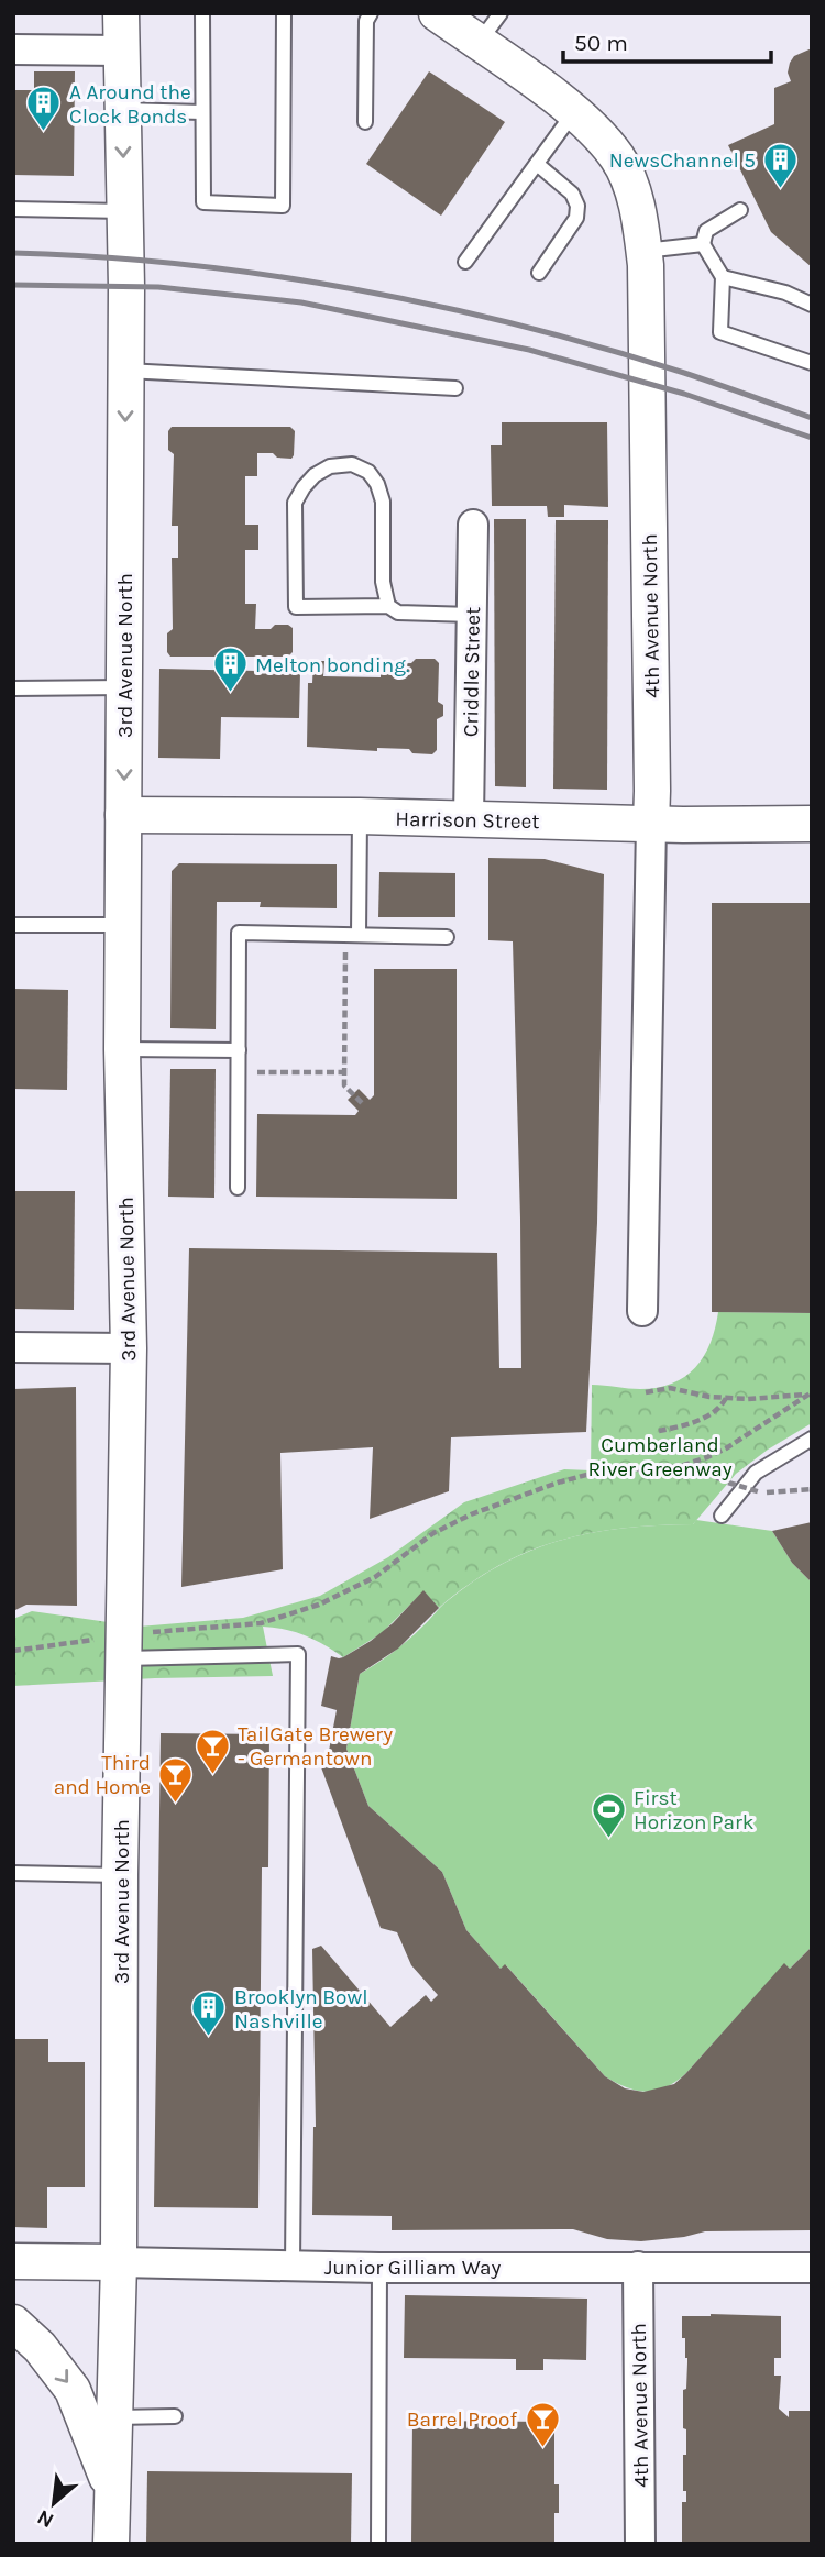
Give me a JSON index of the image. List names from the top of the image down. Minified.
{"streets":{"street":["4th Avenue North","3rd Avenue North","Criddle Street","Harrison Street","Junior Gilliam Way"]},"crossings":[["4th Avenue North","Harrison Street"],["4th Avenue North","Junior Gilliam Way"],["3rd Avenue North","Harrison Street"],["3rd Avenue North","Junior Gilliam Way"],["Criddle Street","Harrison Street"]],"parks":["Cumberland River Greenway"],"places":{"building":["A Around the Clock Bonds","NewsChannel 5","Melton bonding.","Brooklyn Bowl Nashville"],"bar":["TailGate Brewery - Germantown","Third and Home","Barrel Proof"],"sports":["First Horizon Park"]},"scale_bar":"50 m","north":"bottom left"}
